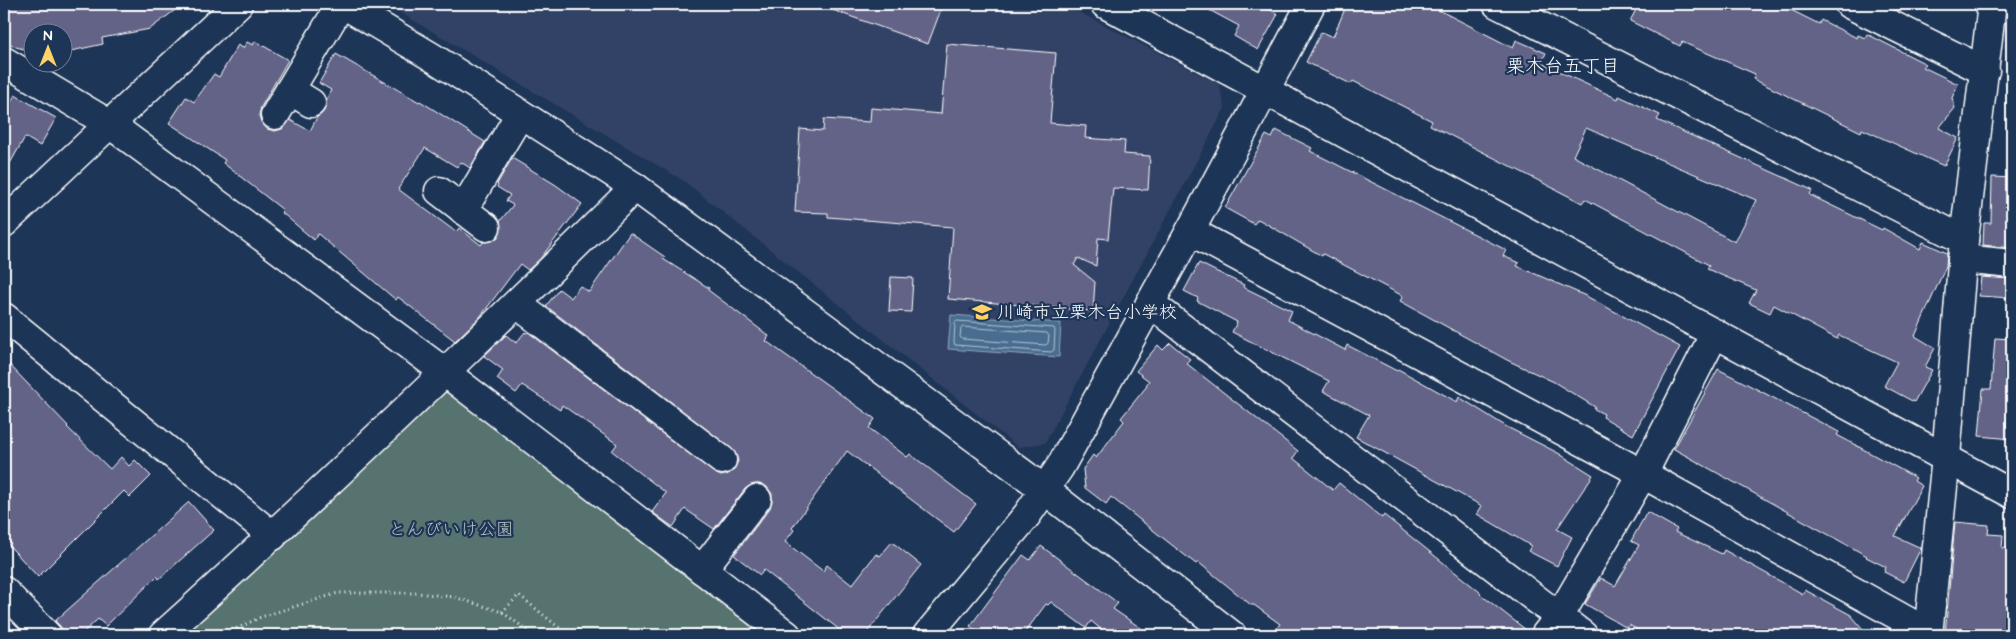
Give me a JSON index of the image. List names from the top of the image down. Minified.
{"districts":["栗木台五丁目"],"parks":["とんびいけ公園"],"places":{"school or university":["川崎市立栗木台小学校"]},"north":"top"}
